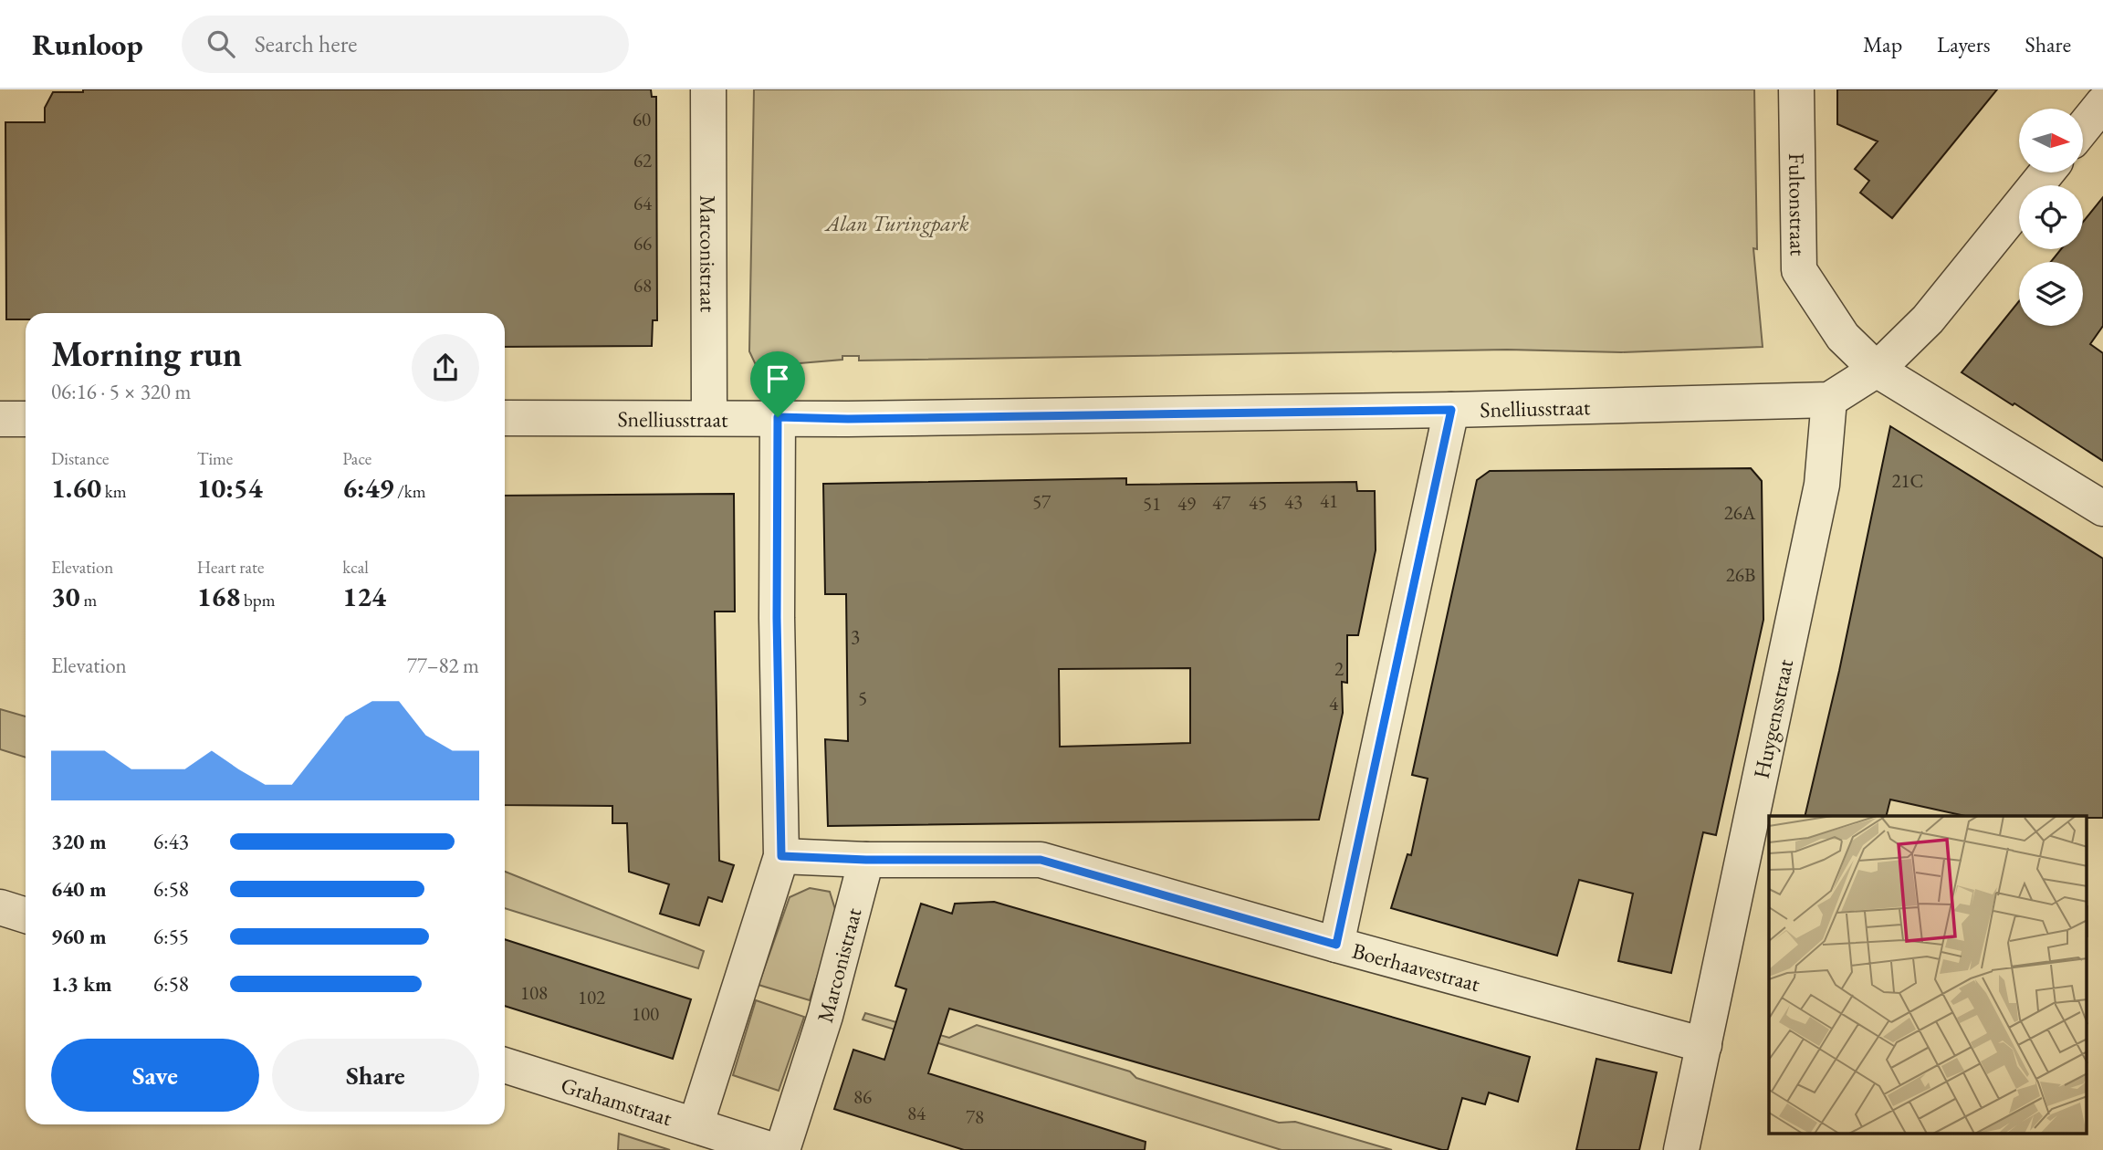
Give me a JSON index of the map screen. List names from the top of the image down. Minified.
{"streets":{"street":["Fultonstraat","Marconistraat","Snelliusstraat","Huygensstraat","Boerhaavestraat","Grahamstraat"]},"crossings":[["Marconistraat","Snelliusstraat"],["Marconistraat","Boerhaavestraat"],["Snelliusstraat","Huygensstraat"],["Huygensstraat","Boerhaavestraat"]],"parks":["Alan Turingpark"],"house_numbers":["60","62","64","66","68","21C","41","57","43","47","45","51","49","26A","26B","3","2","5","4","108","102","100","86","84","78"],"north":"right","page":{"header":"Runloop","search":"Search here","nav":["Map","Layers","Share"],"heading":["Morning run","06:16 · 5 × 320 m"],"stats":[["Distance","1.60 km"],["Time","10:54"],["Pace","6:49 /km"],["Elevation","30 m"],["Heart rate","168 bpm"],["kcal","124"]],"chart":["Elevation","77–82 m"],"list":[{"name":"320 m","note":"6:43"},{"name":"640 m","note":"6:58"},{"name":"960 m","note":"6:55"},{"name":"1.3 km","note":"6:58"}],"buttons":["Save","Share"]}}
